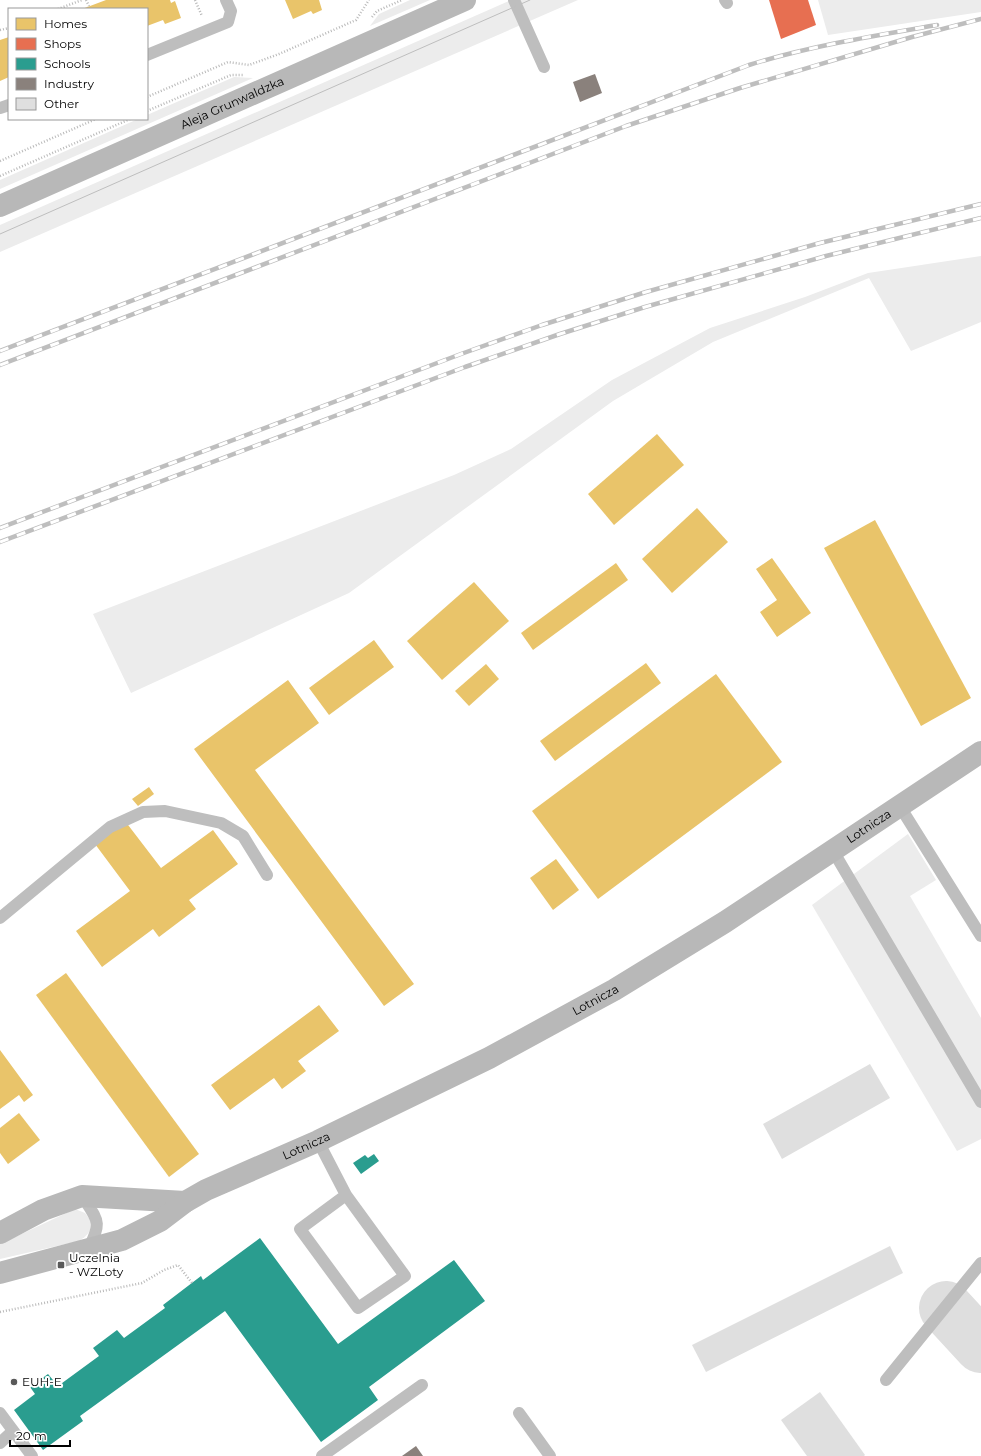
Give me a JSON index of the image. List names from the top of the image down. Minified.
{"streets":{"street":["Aleja Grunwaldzka","Lotnicza"]},"places":{"transit":["Uczelnia - WZLoty"],"other":["EUH-E"]},"legend":["Homes","Shops","Schools","Industry","Other"],"scale_bar":"20 m"}
